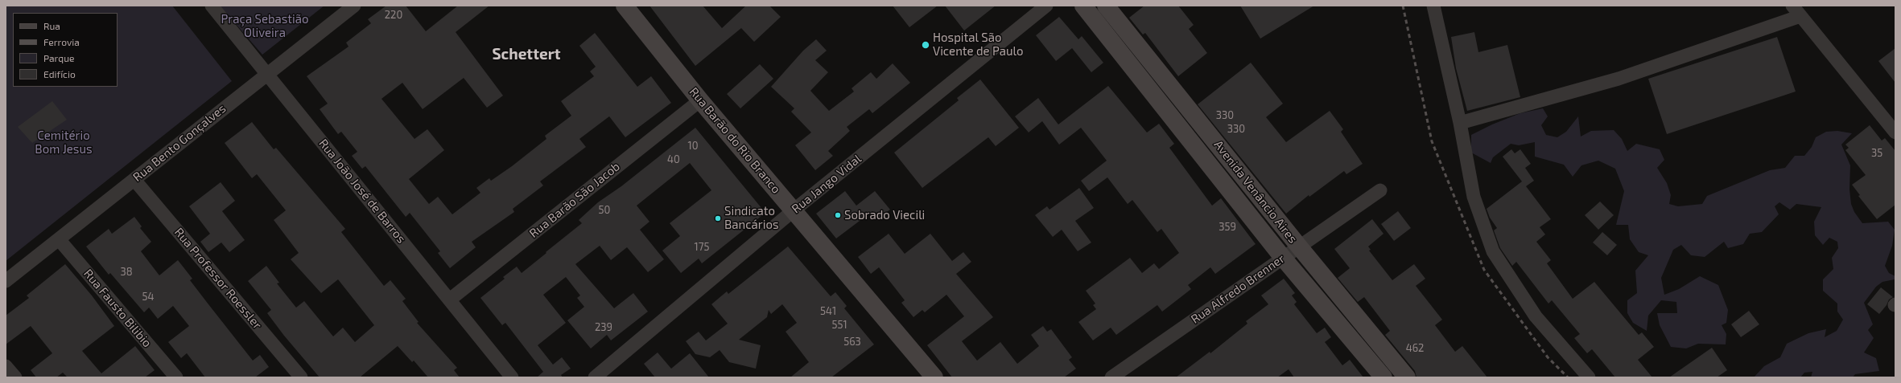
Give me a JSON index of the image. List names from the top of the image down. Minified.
{"streets":{"main road":["Rua Barão do Rio Branco","Avenida Venâncio Aires"],"street":["Rua Bento Gonçalves","Rua Jango Vidal","Rua João José de Barros","Rua Barão São Jacob","Rua Professor Roessler","Rua Alfredo Brenner","Rua Fausto Bilibio"]},"crossings":[["Rua Barão do Rio Branco","Rua Jango Vidal"],["Rua Barão do Rio Branco","Rua Barão São Jacob"],["Rua Bento Gonçalves","Rua João José de Barros"],["Rua Bento Gonçalves","Rua Professor Roessler"],["Rua Bento Gonçalves","Rua Fausto Bilibio"],["Rua João José de Barros","Rua Barão São Jacob"],["Avenida Venâncio Aires","Rua Alfredo Brenner"]],"districts":["Schettert"],"parks":["Praça Sebastião Oliveira","Cemitério Bom Jesus"],"places":["Hospital São Vicente de Paulo","Sobrado Viecili","Sindicato Bancários"],"house_numbers":["220","330","330","10","35","40","50","359","175","38","54","541","551","239","563","462"],"legend":["Rua","Ferrovia","Parque","Edifício"]}
